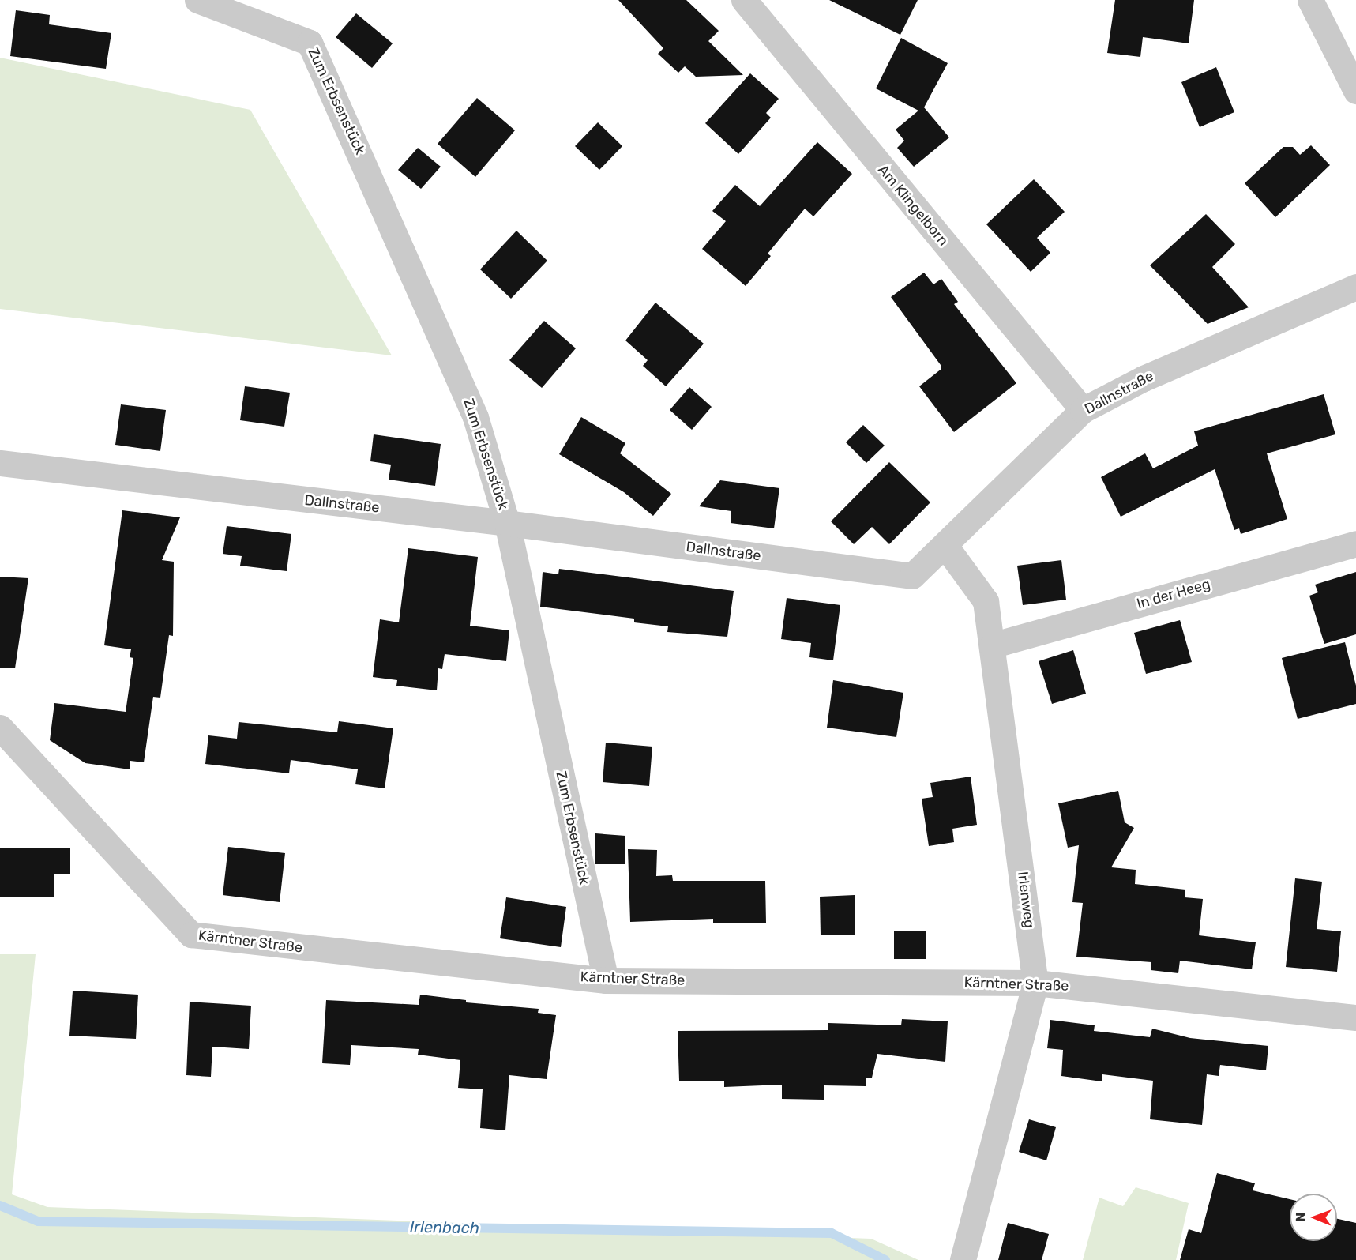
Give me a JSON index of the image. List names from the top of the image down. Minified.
{"streets":{"street":["Zum Erbsenstück","Am Klingelborn","Dallnstraße","In der Heeg","Irlenweg","Kärntner Straße"]},"crossings":[["Zum Erbsenstück","Dallnstraße"],["Zum Erbsenstück","Kärntner Straße"],["Am Klingelborn","Dallnstraße"],["Dallnstraße","Irlenweg"],["In der Heeg","Irlenweg"],["Irlenweg","Kärntner Straße"]],"water":["Irlenbach"],"north":"left"}
